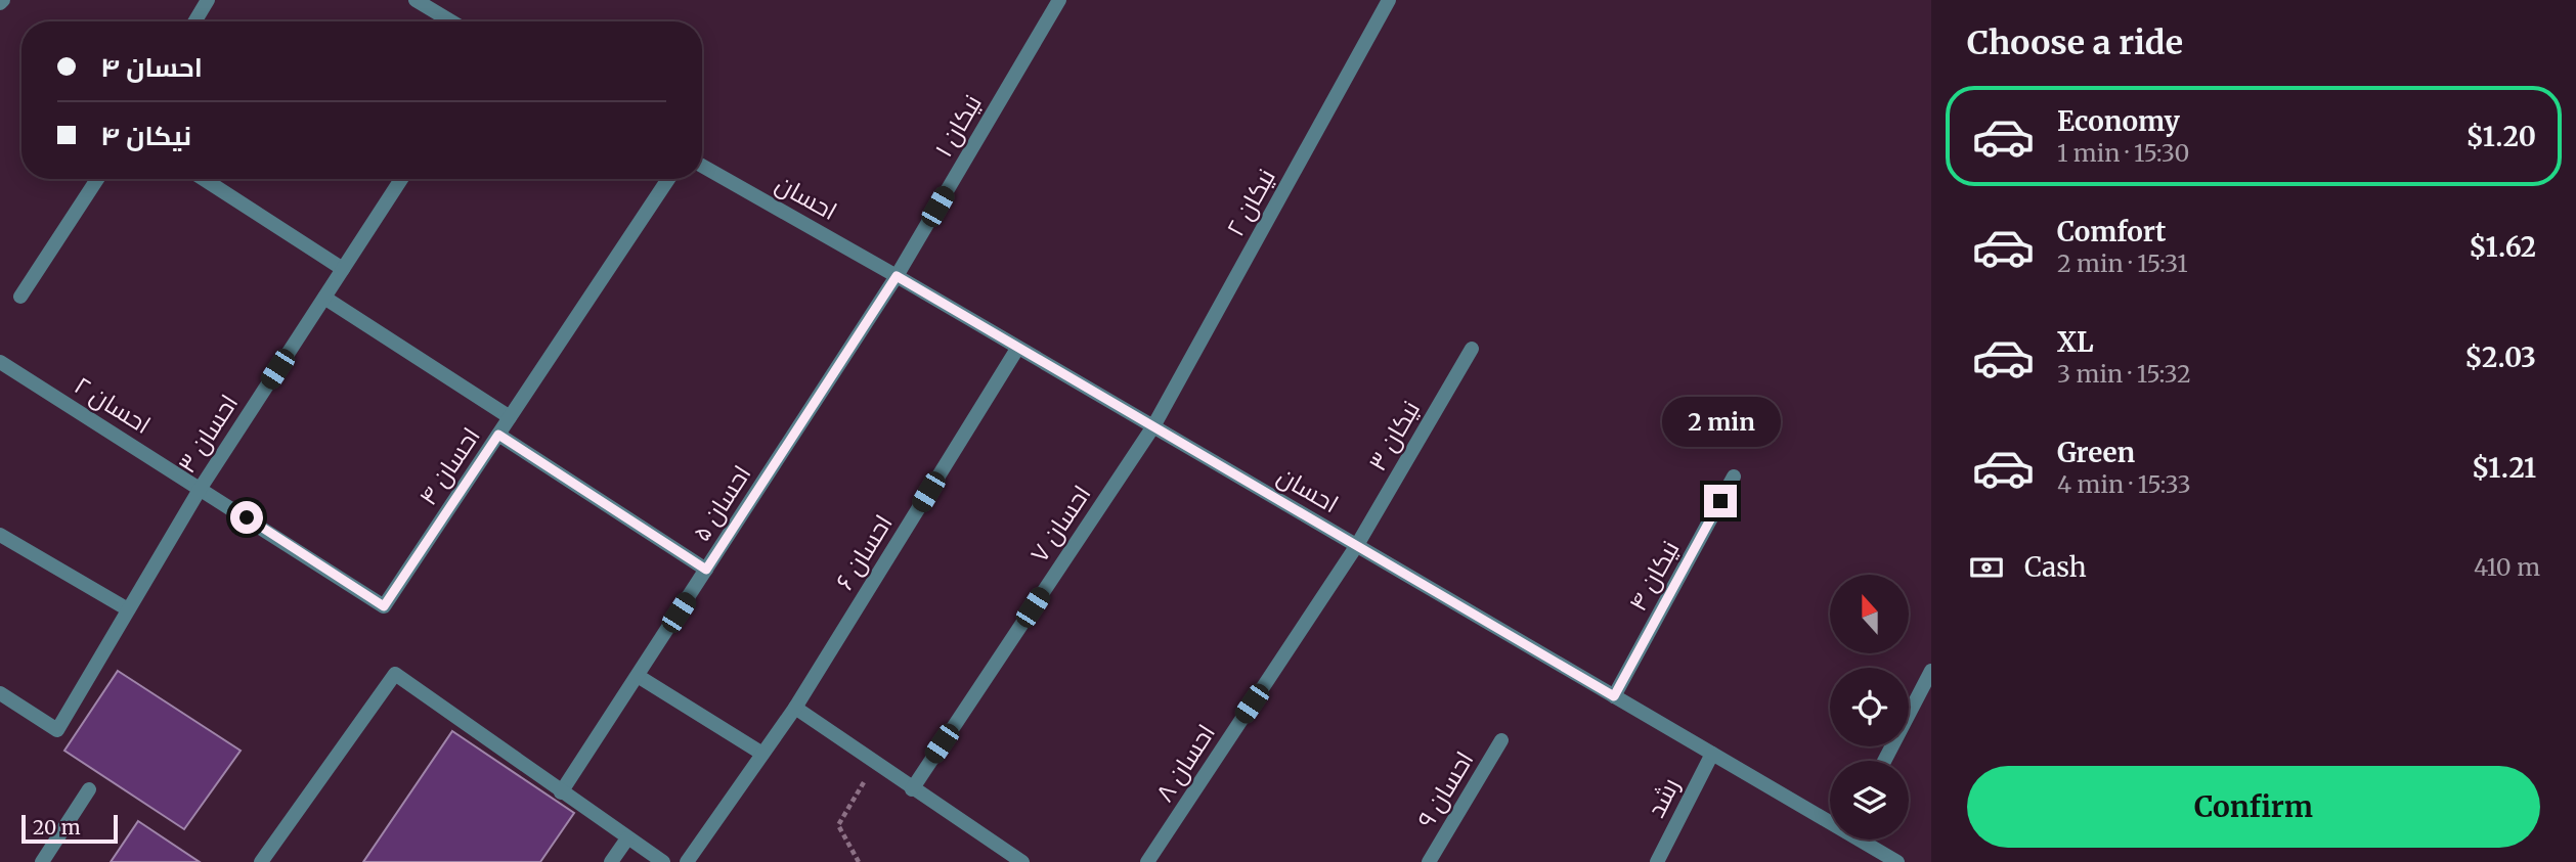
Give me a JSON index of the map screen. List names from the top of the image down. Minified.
{"streets":{"street":["نیکان ۱","احسان","نیکان ۲","احسان ۲","احسان ۳","نیکان ۳","احسان ۴","احسان ۵","احسان ۷","احسان ۶","نیکان ۴","احسان ۸","احسان ۹","رشد"]},"crossings":[["نیکان ۱","احسان"],["نیکان ۱","احسان ۵"],["احسان","نیکان ۲"],["احسان","نیکان ۳"],["احسان","احسان ۵"],["احسان","احسان ۷"],["احسان","احسان ۶"],["احسان","نیکان ۴"],["احسان","احسان ۸"],["احسان","رشد"],["نیکان ۲","احسان ۷"],["احسان ۲","احسان ۳"],["احسان ۲","احسان ۴"],["احسان ۳","احسان ۴"],["نیکان ۳","احسان ۸"]],"scale_bar":"20 m","north":"top","page":{"heading":"Choose a ride","banner":["احسان ۴","نیکان ۴"],"list":[{"name":"Economy","note":"1 min · 15:30","value":"$1.20"},{"name":"Comfort","note":"2 min · 15:31","value":"$1.62"},{"name":"XL","note":"3 min · 15:32","value":"$2.03"},{"name":"Green","note":"4 min · 15:33","value":"$1.21"}],"bubble":"2 min","pay":["Cash","410 m"],"buttons":"Confirm","scale":"20 m"}}
